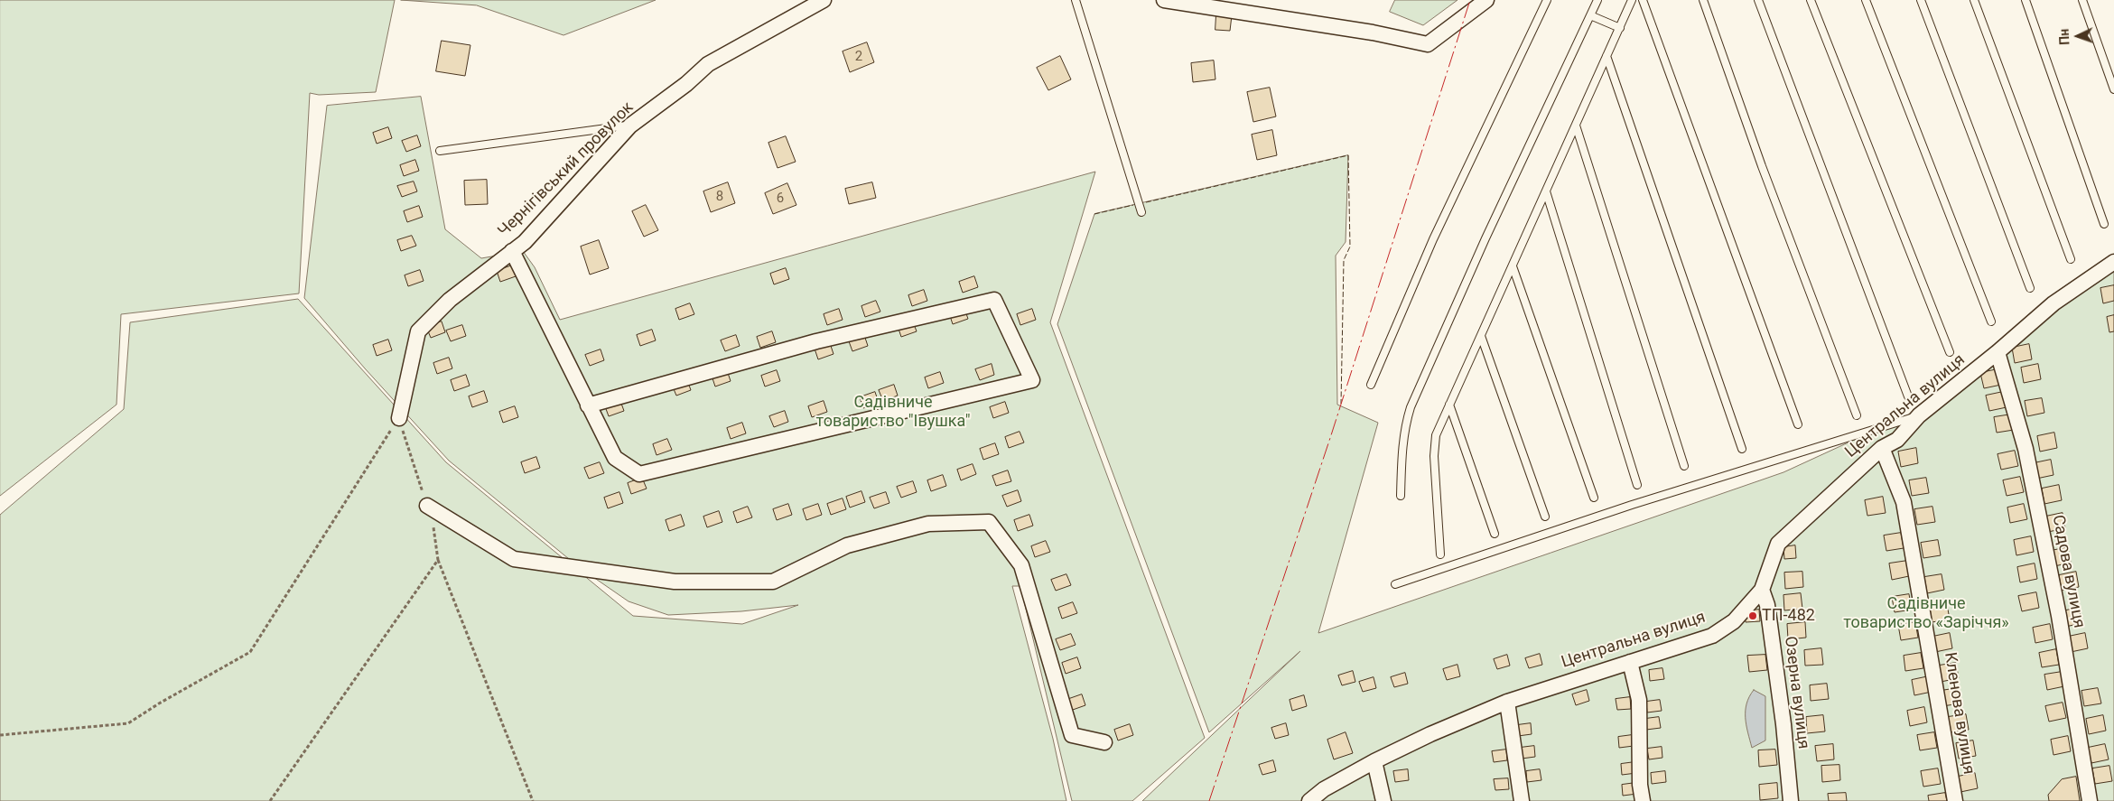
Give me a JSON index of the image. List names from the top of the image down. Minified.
{"streets":{"street":["Чернігівський провулок","Центральна вулиця","Садова вулиця","Озерна вулиця","Кленова вулиця"]},"crossings":[["Центральна вулиця","Садова вулиця"],["Центральна вулиця","Озерна вулиця"],["Центральна вулиця","Кленова вулиця"]],"parks":["Садівниче товариство \"Івушка\"","Садівниче товариство «Заріччя»"],"places":["ТП-482"],"house_numbers":["2","8","6"],"north":"left"}
